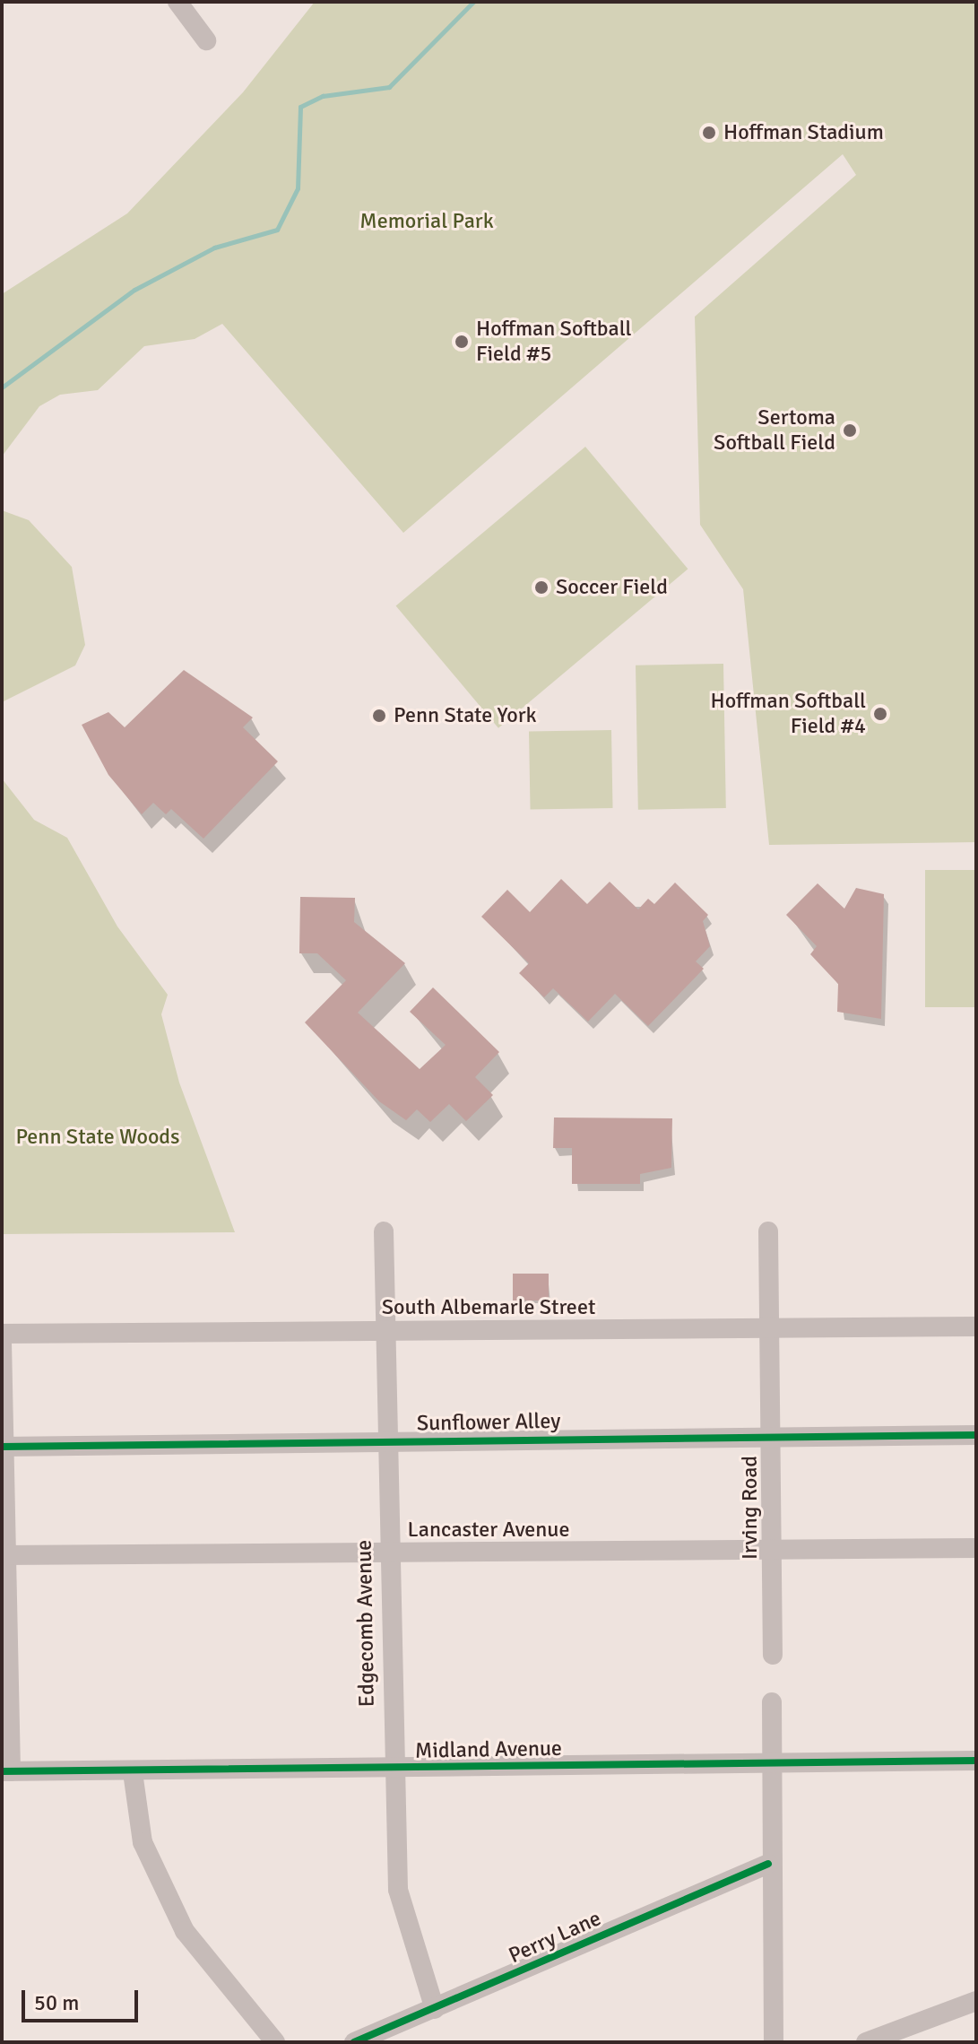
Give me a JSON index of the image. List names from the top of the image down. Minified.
{"streets":{"street":["South Albemarle Street","Sunflower Alley","Irving Road","Lancaster Avenue","Edgecomb Avenue","Midland Avenue","Perry Lane"]},"crossings":[["South Albemarle Street","Irving Road"],["South Albemarle Street","Edgecomb Avenue"],["Sunflower Alley","Irving Road"],["Sunflower Alley","Edgecomb Avenue"],["Irving Road","Lancaster Avenue"],["Lancaster Avenue","Edgecomb Avenue"],["Edgecomb Avenue","Midland Avenue"],["Edgecomb Avenue","Perry Lane"]],"parks":["Memorial Park","Penn State Woods"],"places":["Hoffman Stadium","Hoffman Softball Field #5","Sertoma Softball Field","Soccer Field","Hoffman Softball Field #4","Penn State York"],"scale_bar":"50 m"}
